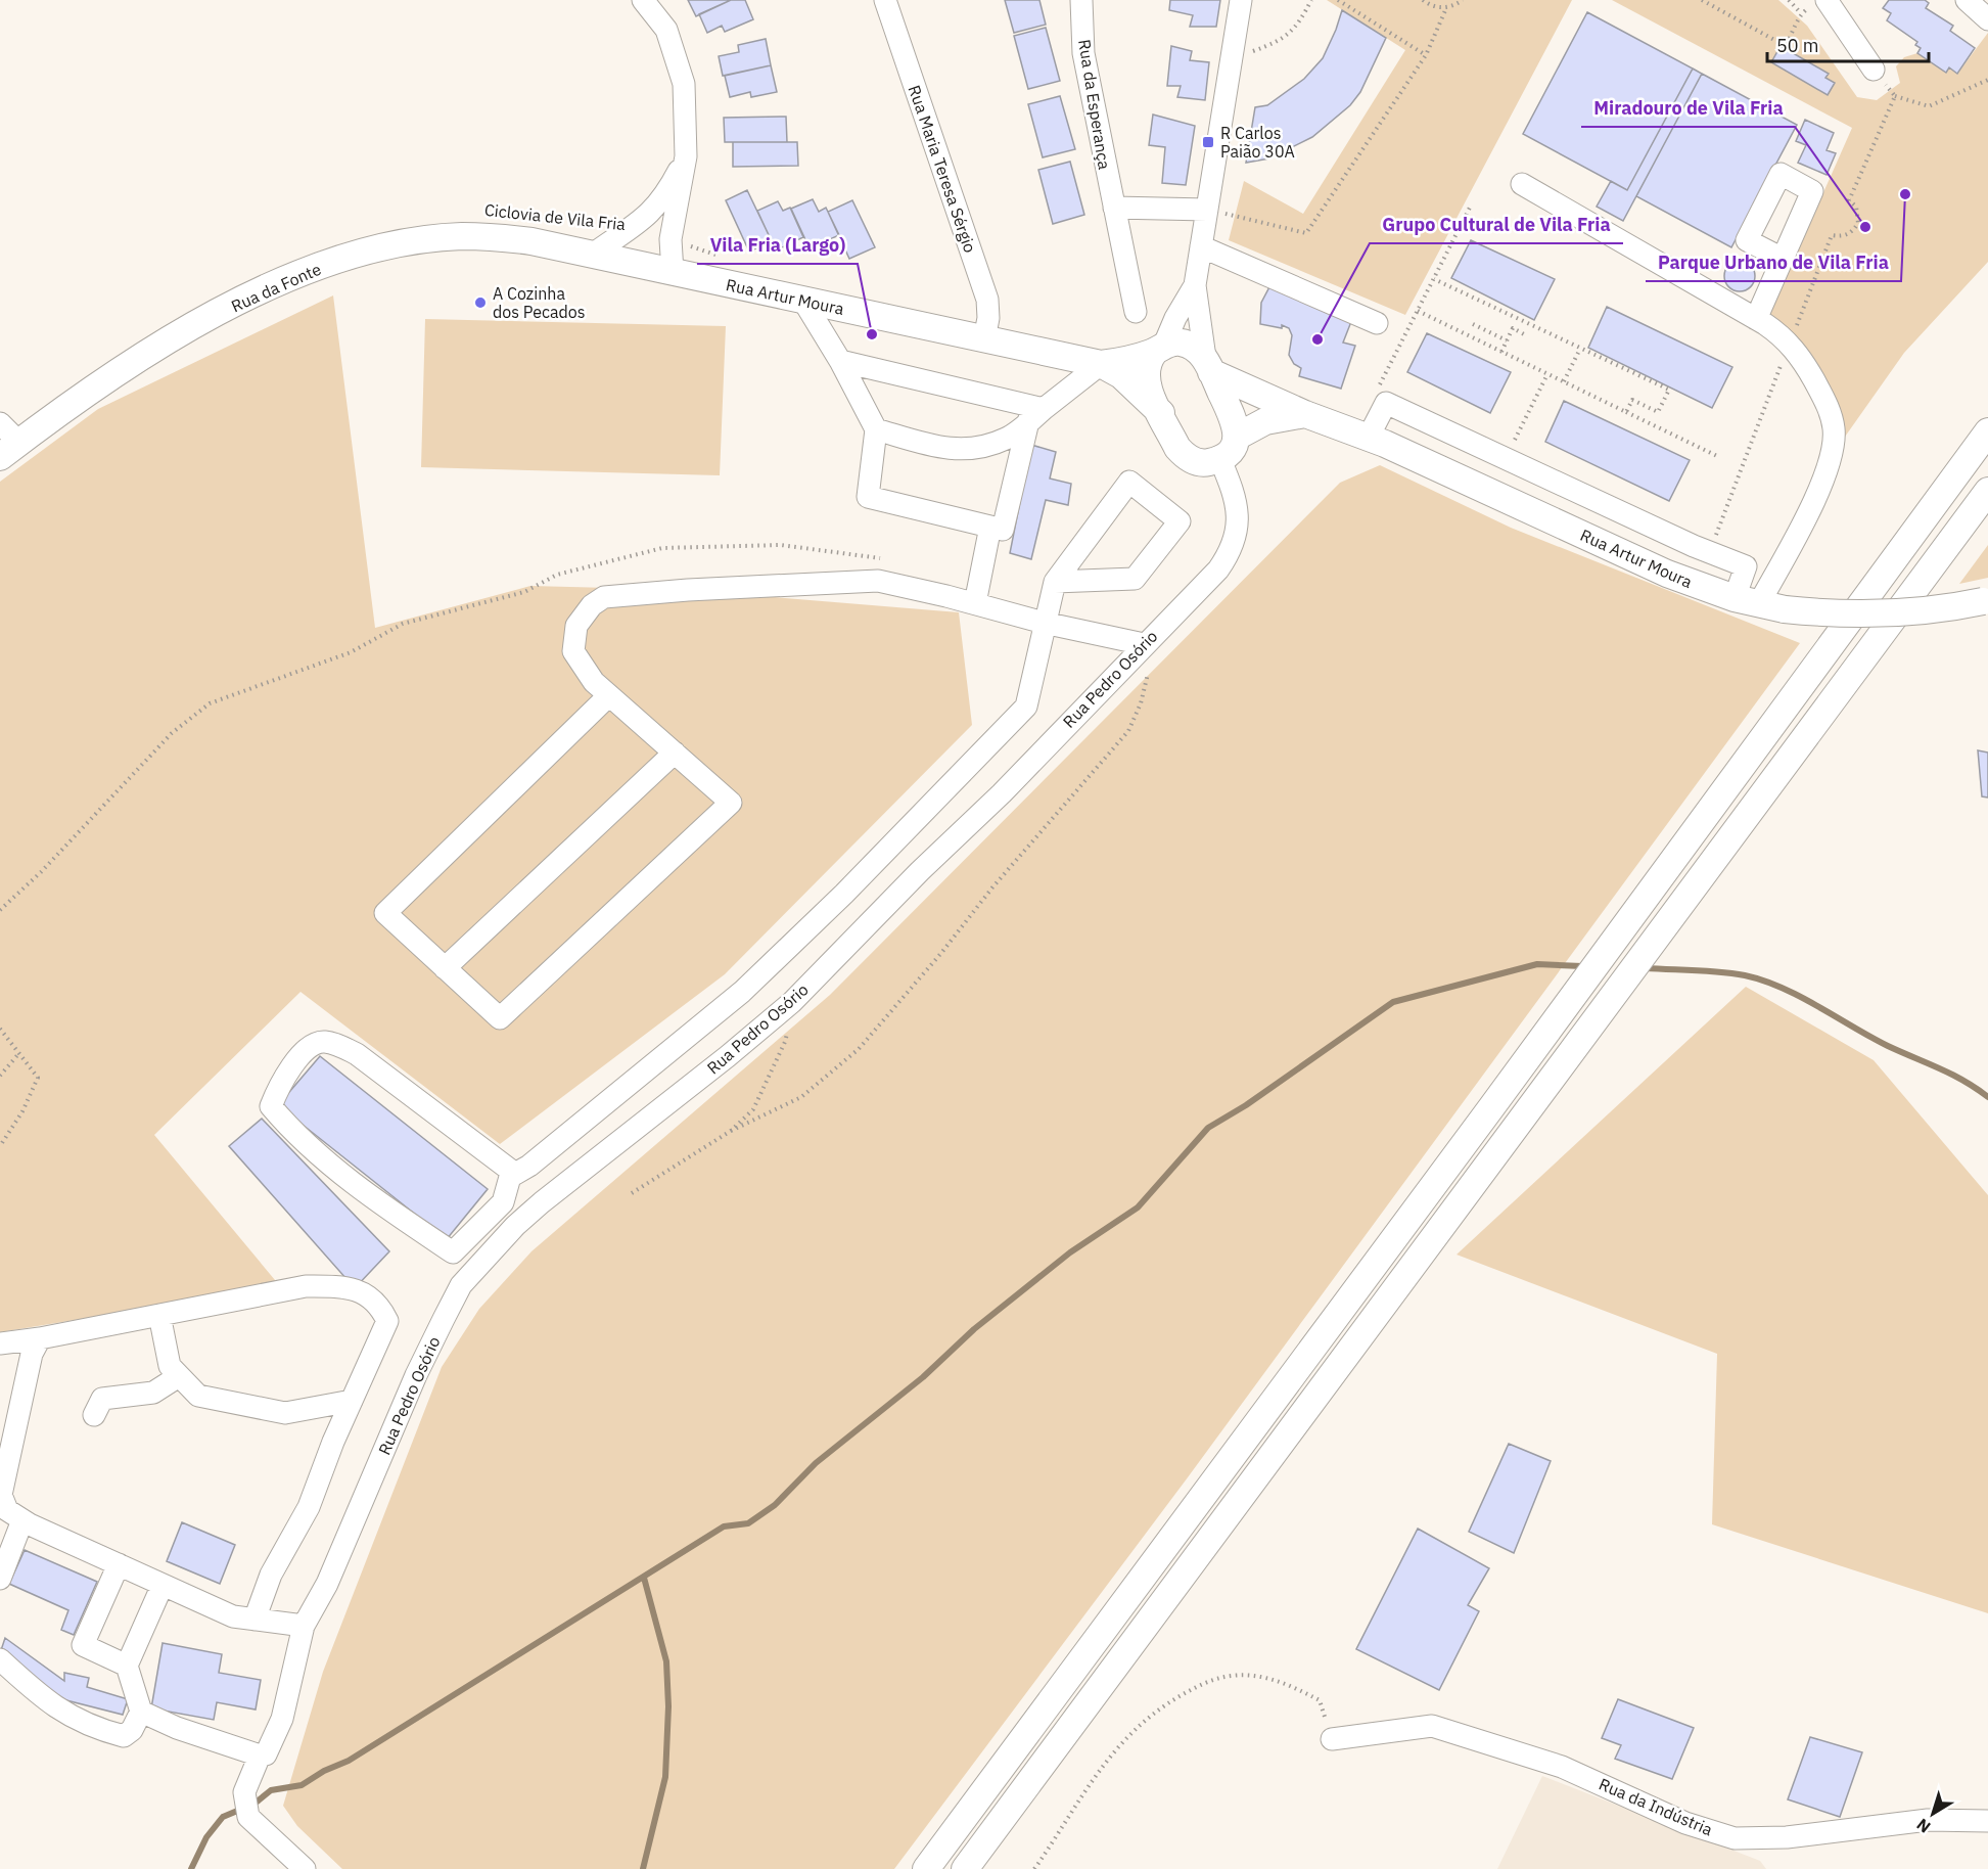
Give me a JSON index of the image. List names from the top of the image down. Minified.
{"streets":{"main road":["Rua da Fonte","Rua Artur Moura"],"street":["Rua da Esperança","Rua Maria Teresa Sérgio","Rua Pedro Osório","Rua da Indústria"]},"crossings":[["Rua Maria Teresa Sérgio","Rua Artur Moura"],["Rua da Fonte","Rua Artur Moura"]],"places":{"transit":["R Carlos Paião 30A"],"other":["Parque Urbano de Vila Fria","Miradouro de Vila Fria","A Cozinha dos Pecados","Vila Fria (Largo)","Grupo Cultural de Vila Fria"]},"scale_bar":"50 m","north":"bottom left"}
